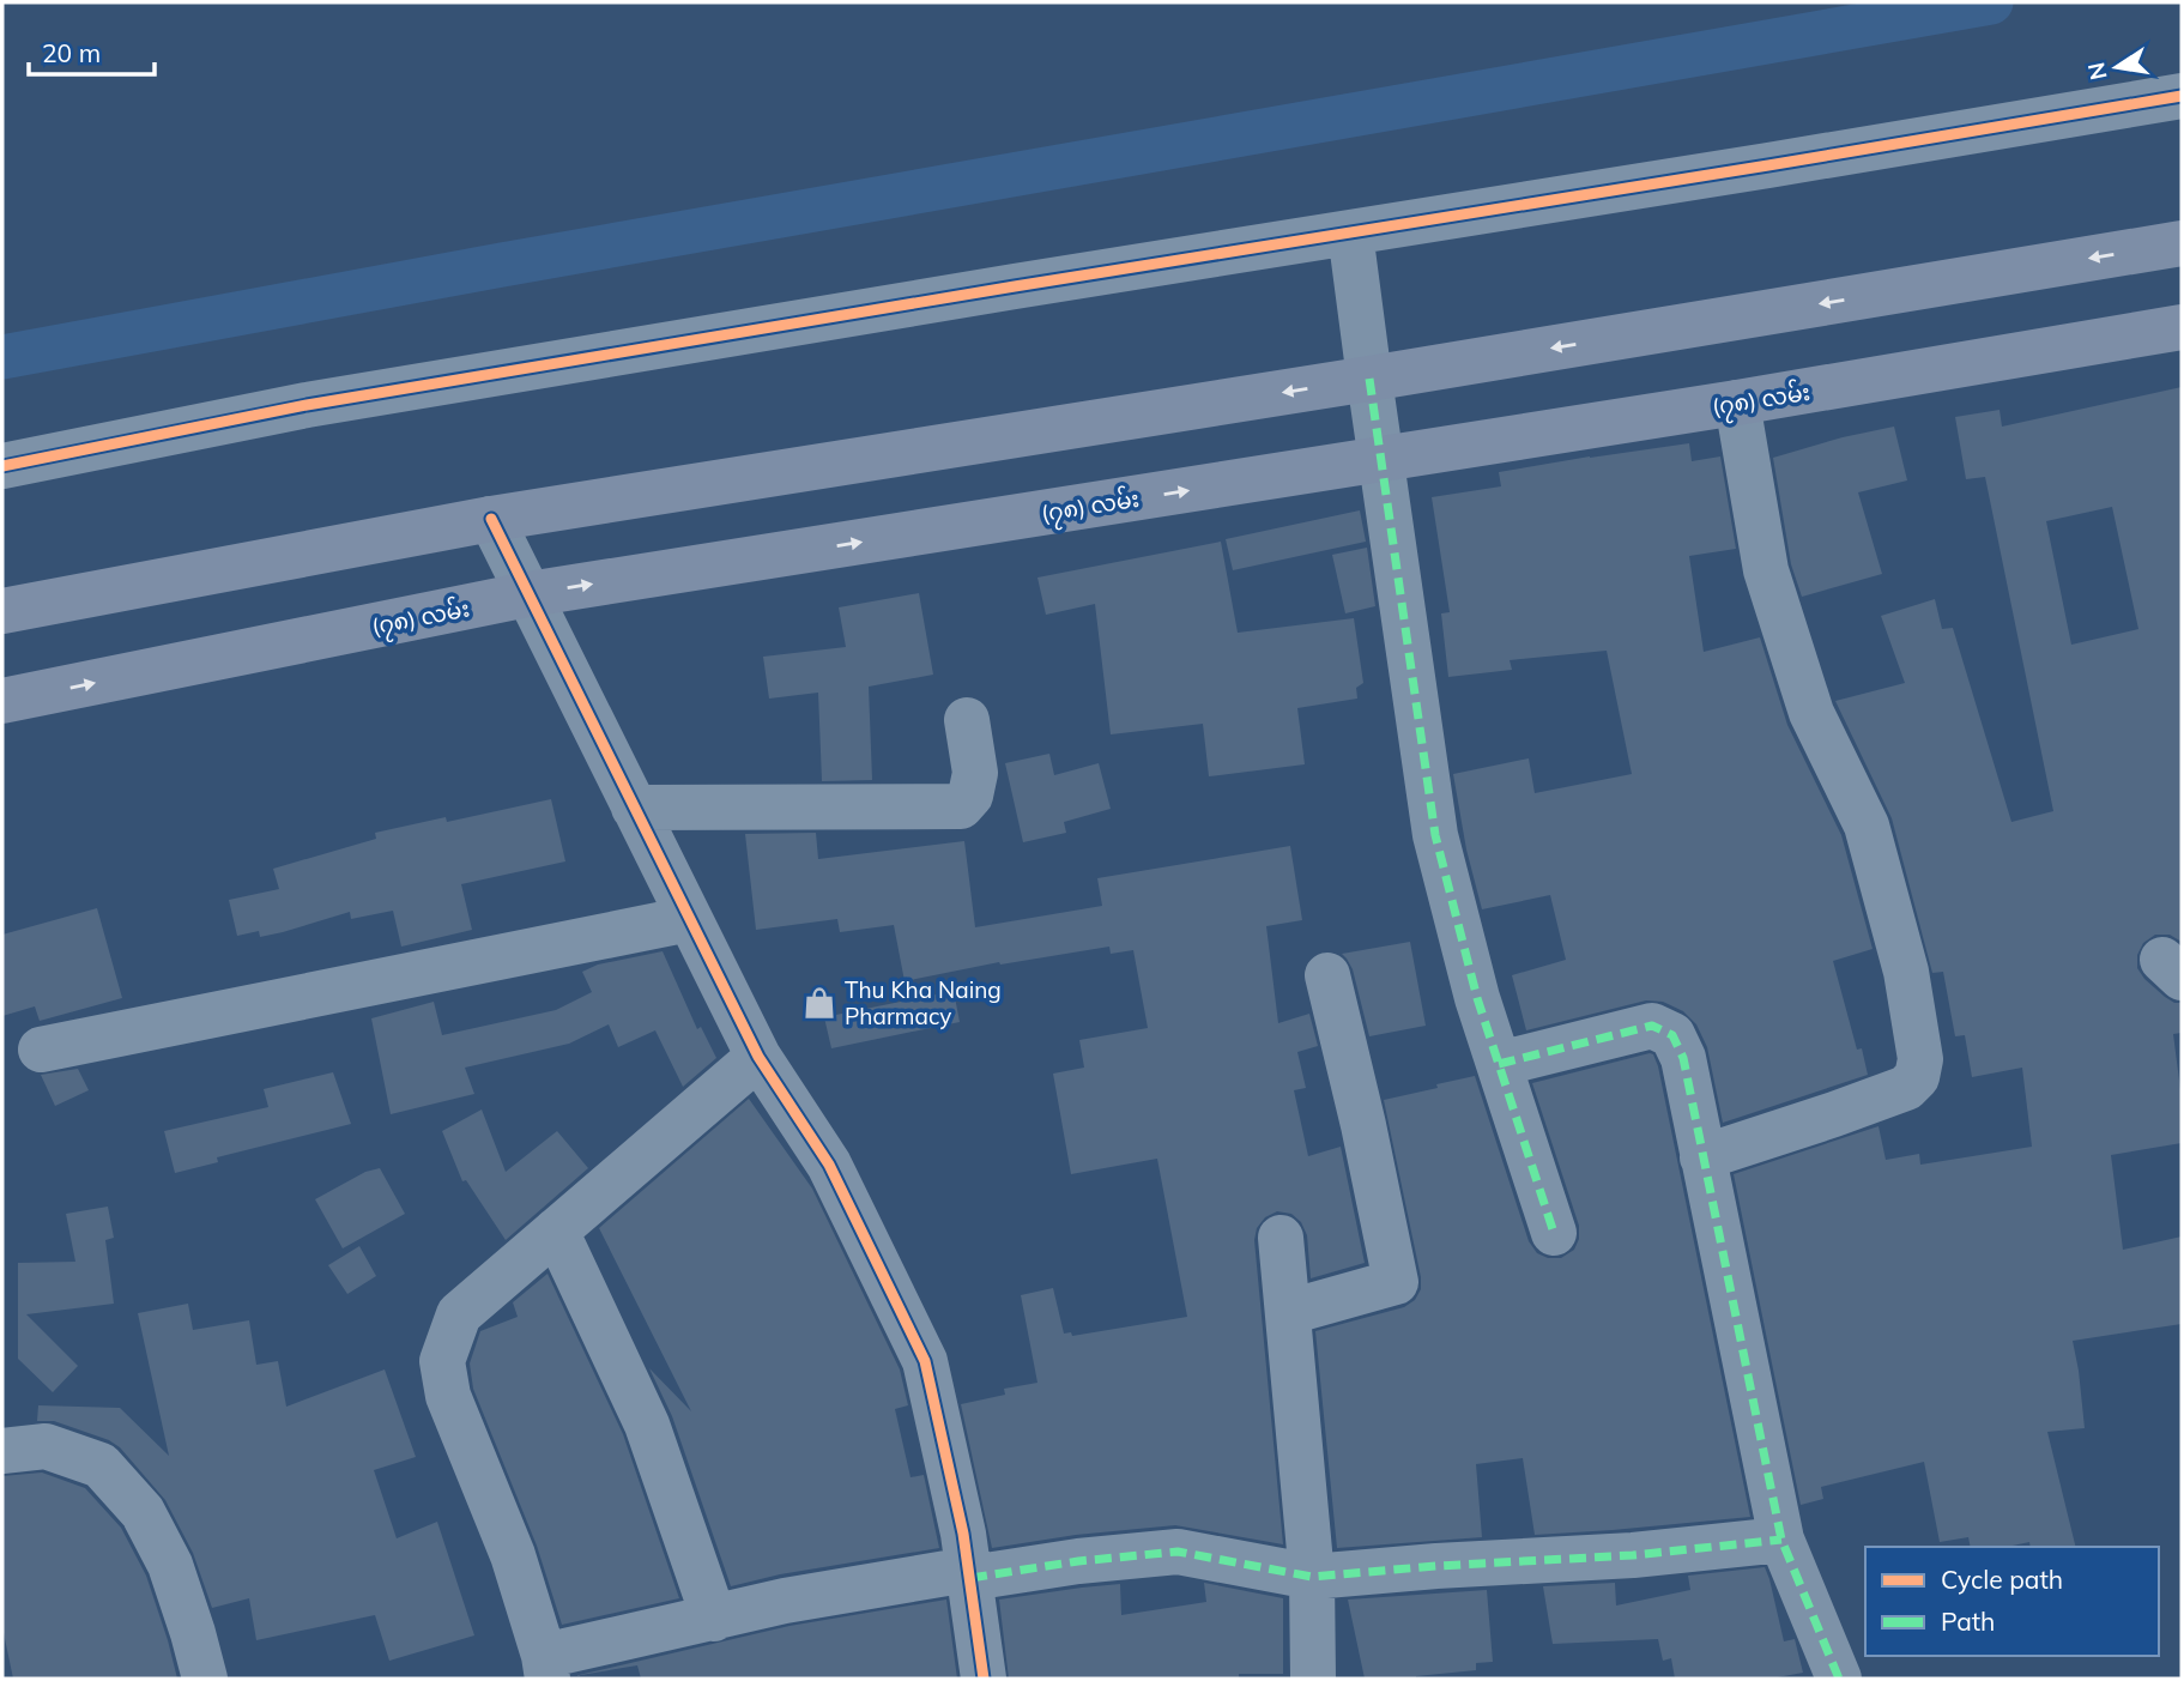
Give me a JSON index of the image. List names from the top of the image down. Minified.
{"streets":{"main road":["(၇၈) လမ်း"]},"places":{"shop":["Thu Kha Naing Pharmacy"]},"legend":["Cycle path","Path"],"scale_bar":"20 m","north":"left"}
